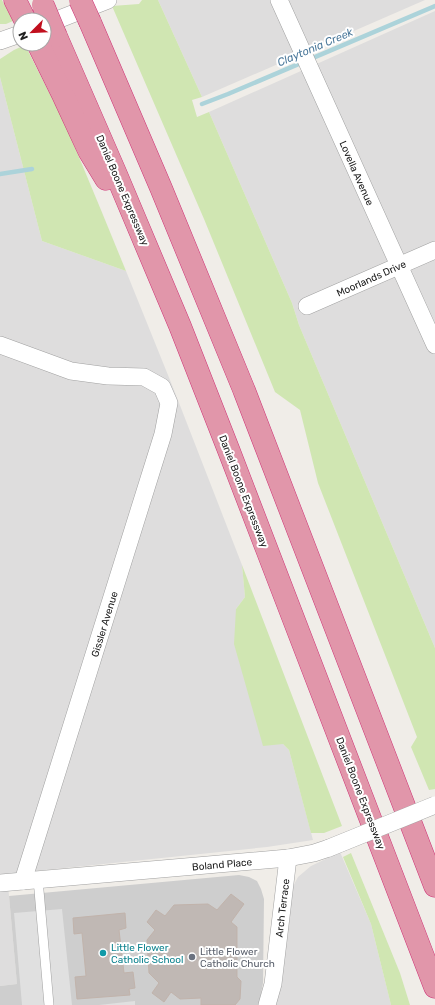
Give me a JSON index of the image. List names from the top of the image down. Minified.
{"streets":{"highway":["Daniel Boone Expressway"],"street":["Lovella Avenue","Moorlands Drive","Gissler Avenue","Boland Place","Arch Terrace"]},"crossings":[["Lovella Avenue","Moorlands Drive"],["Gissler Avenue","Boland Place"],["Boland Place","Arch Terrace"]],"water":["Claytonia Creek"],"places":["Little Flower Catholic School","Little Flower Catholic Church"],"north":"bottom left"}
